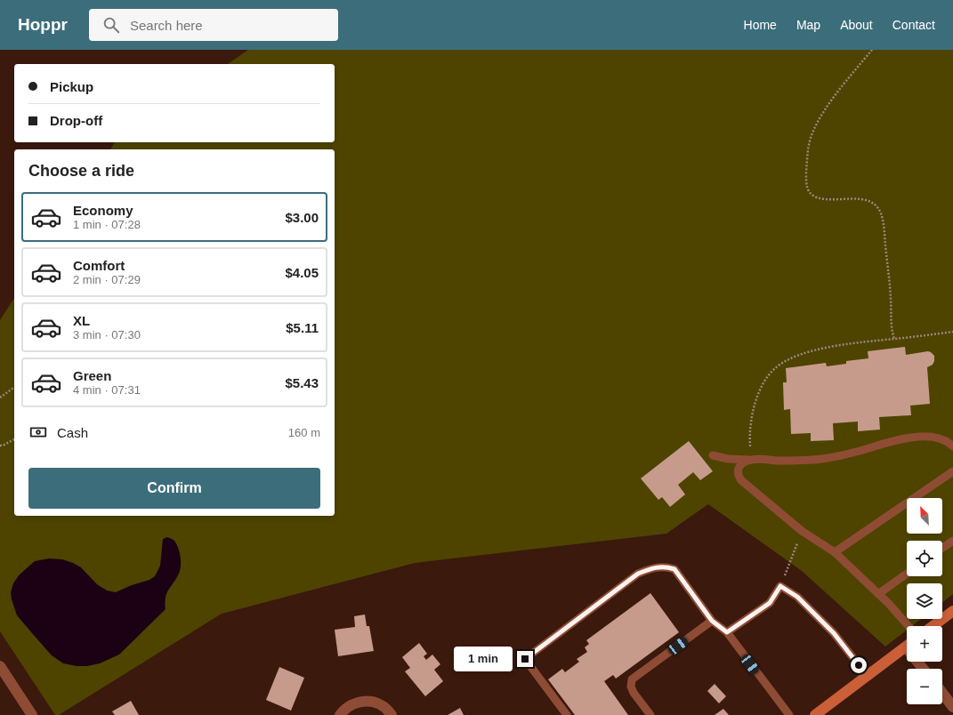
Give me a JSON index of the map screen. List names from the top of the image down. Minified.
{"north":"top left","page":{"header":"Hoppr","search":"Search here","nav":["Home","Map","About","Contact"],"banner":["Pickup","Drop-off"],"heading":"Choose a ride","list":[{"name":"Economy","note":"1 min · 07:28","value":"$3.00"},{"name":"Comfort","note":"2 min · 07:29","value":"$4.05"},{"name":"XL","note":"3 min · 07:30","value":"$5.11"},{"name":"Green","note":"4 min · 07:31","value":"$5.43"}],"pay":["Cash","160 m"],"buttons":"Confirm","map_buttons":["+","−"],"bubble":"1 min"}}
